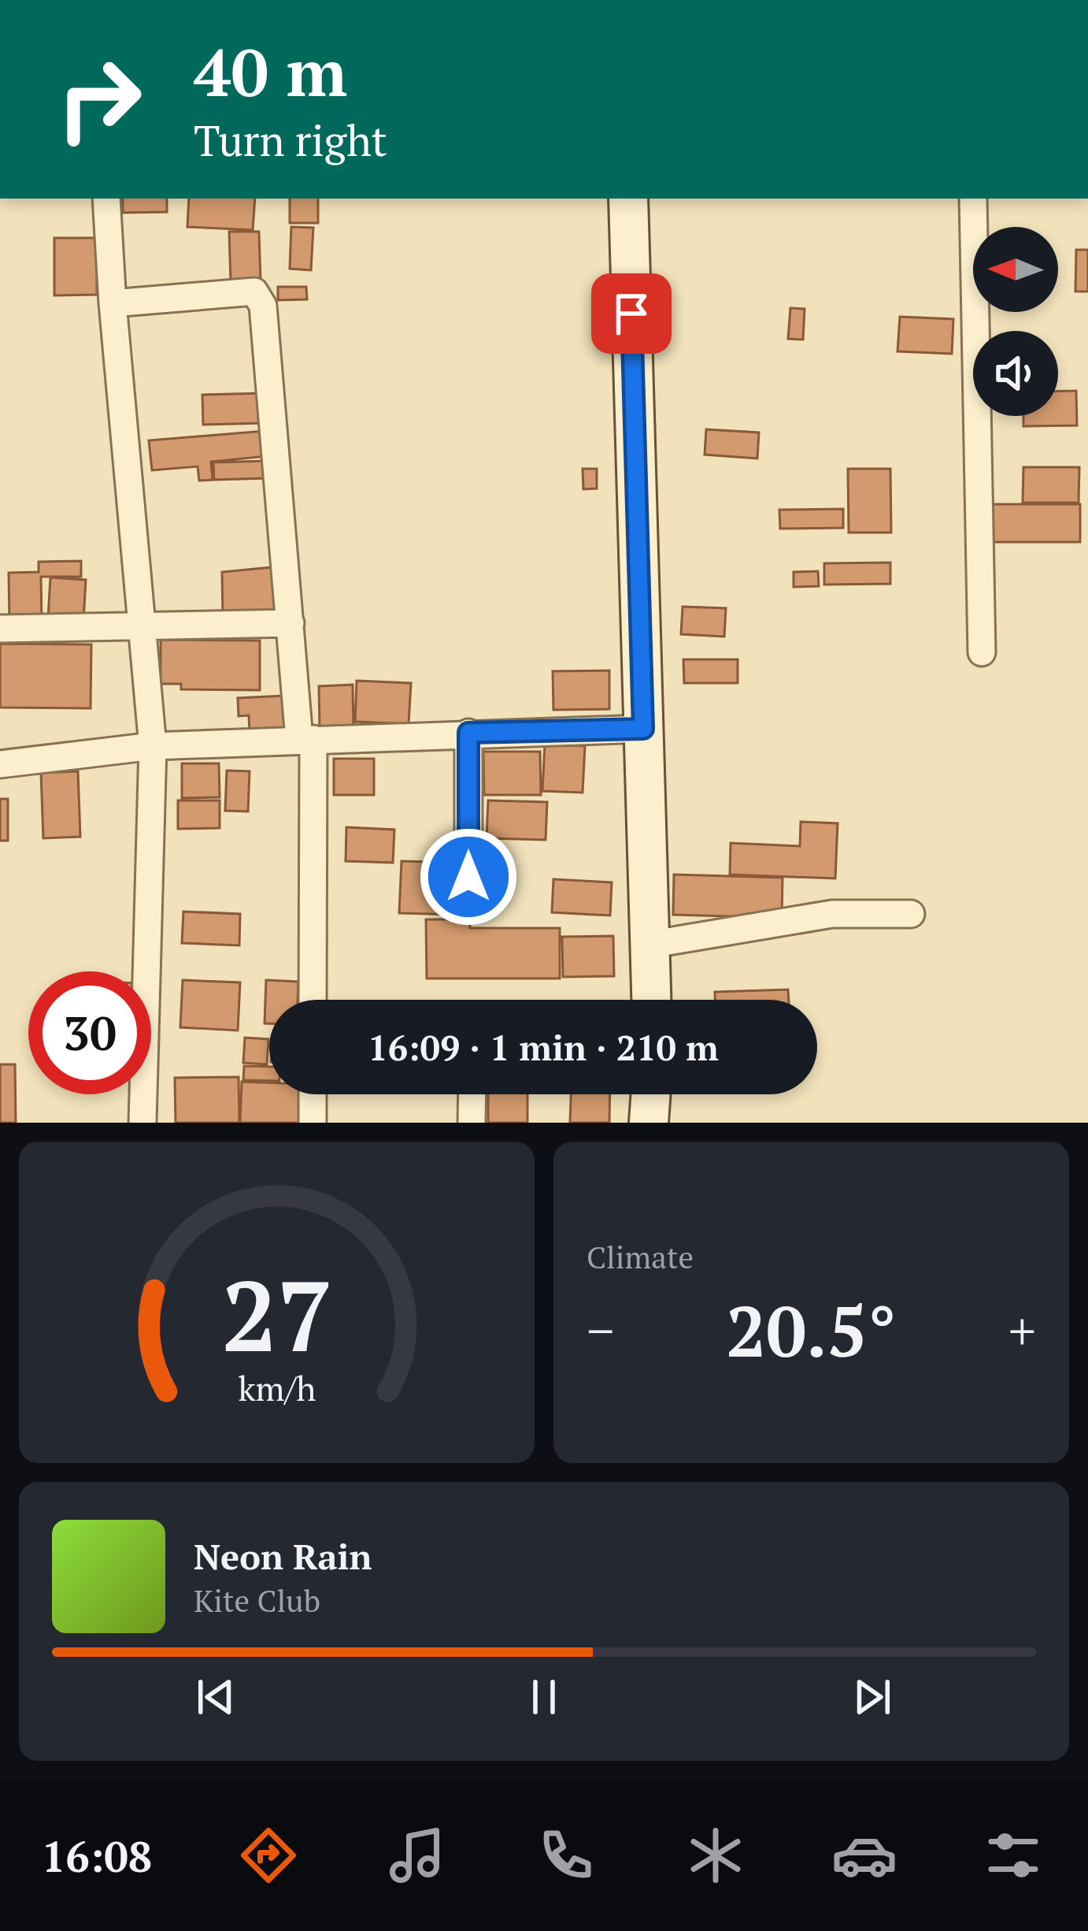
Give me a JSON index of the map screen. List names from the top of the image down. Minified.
{"north":"left","page":{"turn":["40 m","Turn right"],"limit":"30","trip":"16:09 · 1 min · 210 m","tile":"Climate","heat":["−","20.5°","+"],"song":["Neon Rain","Kite Club"],"tabs":"16:08","gauge":["27","km/h"]}}
